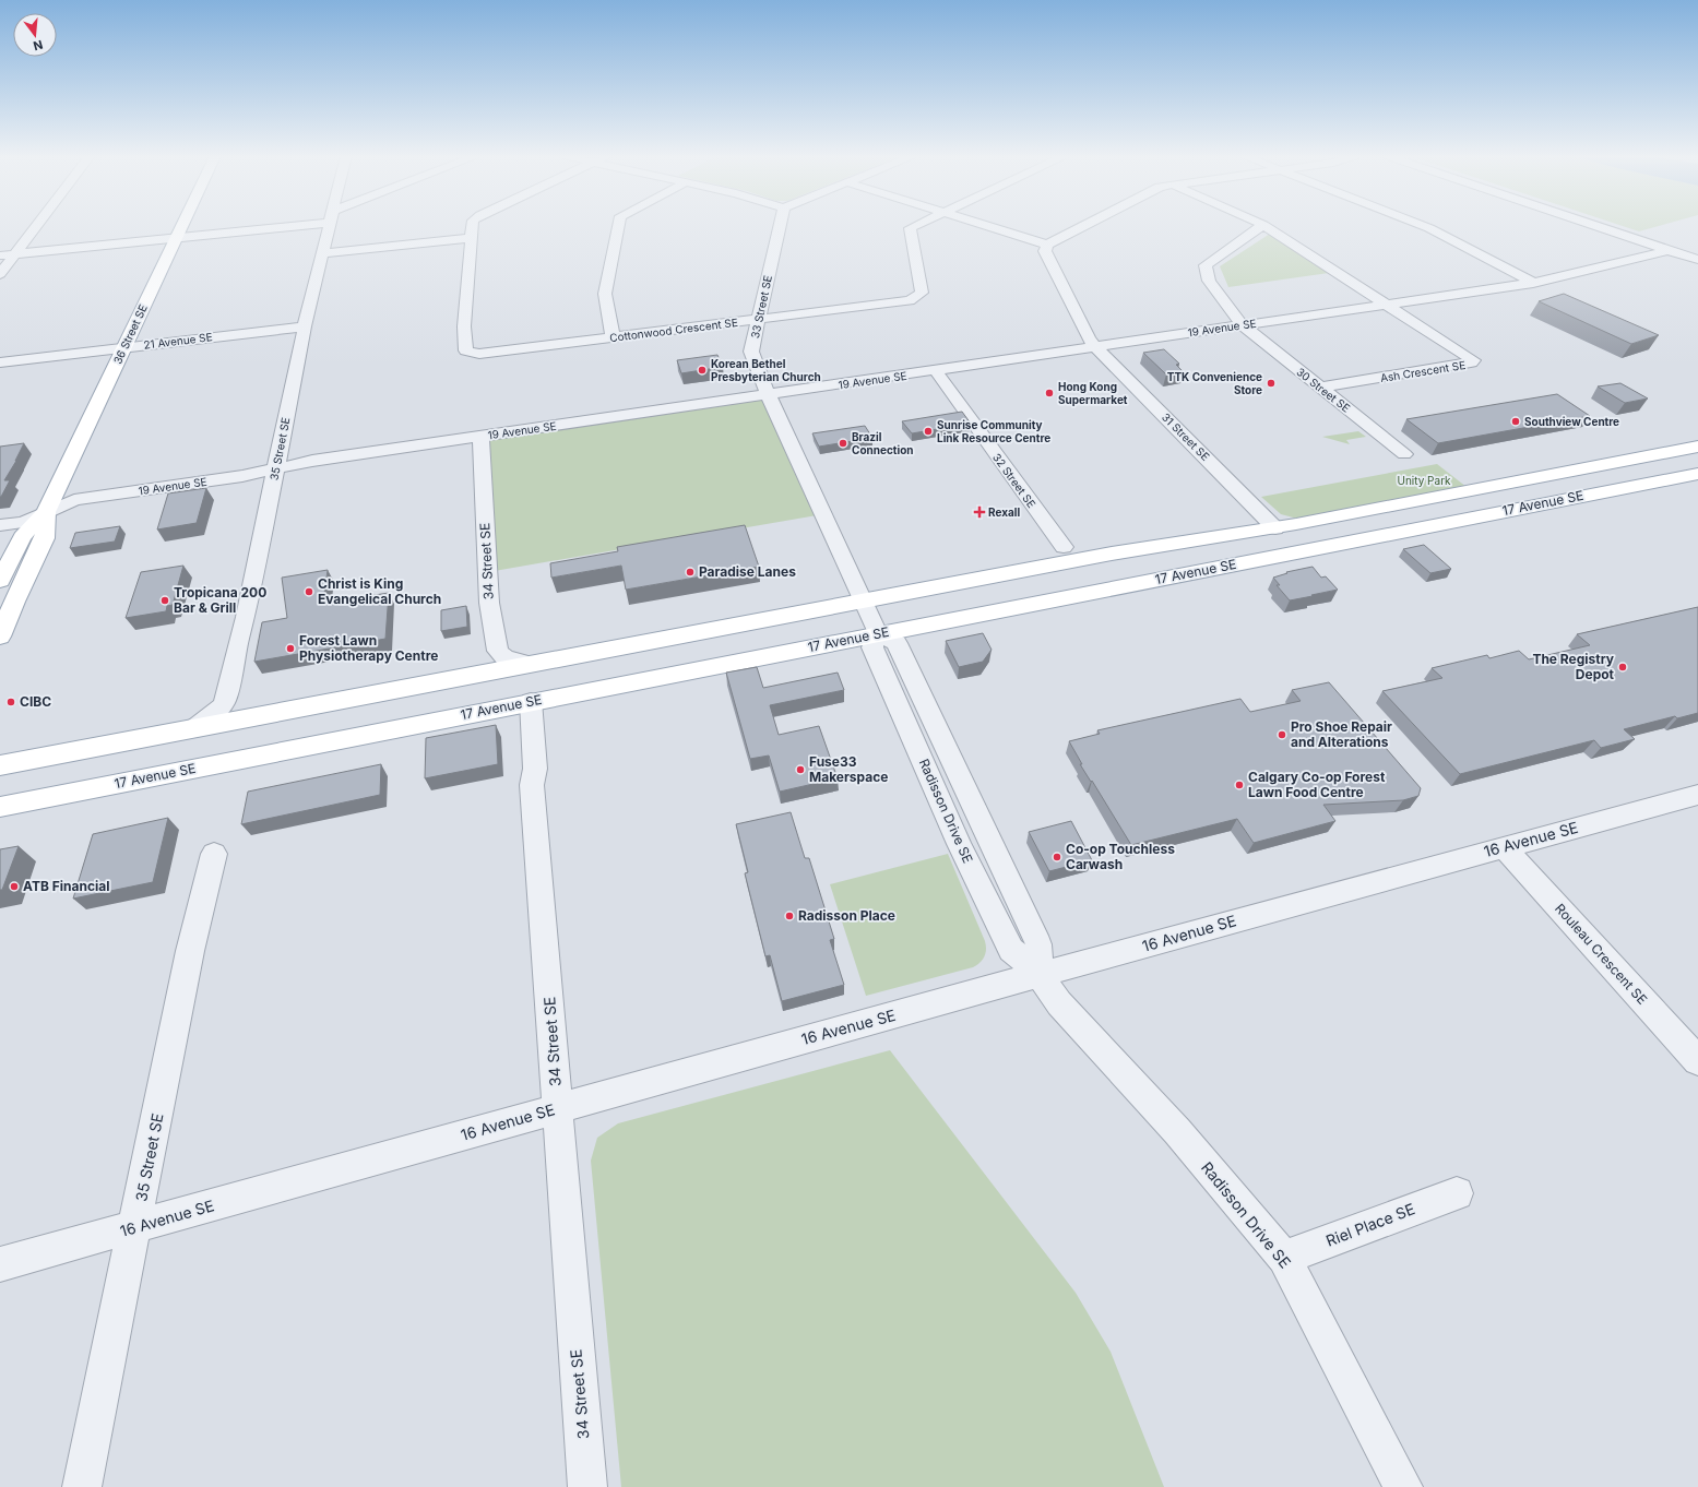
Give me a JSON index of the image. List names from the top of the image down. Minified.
{"streets":{"main road":["36 Street SE","17 Avenue SE"],"street":["33 Street SE","19 Avenue SE","Cottonwood Crescent SE","21 Avenue SE","Ash Crescent SE","30 Street SE","31 Street SE","35 Street SE","32 Street SE","34 Street SE","Radisson Drive SE","16 Avenue SE","Rouleau Crescent SE","Riel Place SE"]},"crossings":[["33 Street SE","19 Avenue SE"],["33 Street SE","Cottonwood Crescent SE"],["33 Street SE","17 Avenue SE"],["19 Avenue SE","36 Street SE"],["19 Avenue SE","Ash Crescent SE"],["19 Avenue SE","30 Street SE"],["19 Avenue SE","31 Street SE"],["19 Avenue SE","35 Street SE"],["19 Avenue SE","32 Street SE"],["19 Avenue SE","34 Street SE"],["36 Street SE","21 Avenue SE"],["21 Avenue SE","35 Street SE"],["Ash Crescent SE","30 Street SE"],["31 Street SE","17 Avenue SE"],["35 Street SE","17 Avenue SE"],["35 Street SE","16 Avenue SE"],["17 Avenue SE","34 Street SE"],["17 Avenue SE","Radisson Drive SE"],["34 Street SE","16 Avenue SE"],["Radisson Drive SE","16 Avenue SE"],["Radisson Drive SE","Riel Place SE"],["16 Avenue SE","Rouleau Crescent SE"]],"parks":["Unity Park"],"places":{"other":["Korean Bethel Presbyterian Church","TTK Convenience Store","Hong Kong Supermarket","Southview Centre","Sunrise Community Link Resource Centre","Brazil Connection","Paradise Lanes","Christ is King Evangelical Church","Tropicana 200 Bar & Grill","Forest Lawn Physiotherapy Centre","The Registry Depot","CIBC","Pro Shoe Repair and Alterations","Fuse33 Makerspace","Calgary Co-op Forest Lawn Food Centre","Co-op Touchless Carwash","ATB Financial","Radisson Place"],"health":["Rexall"]},"north":"bottom"}
